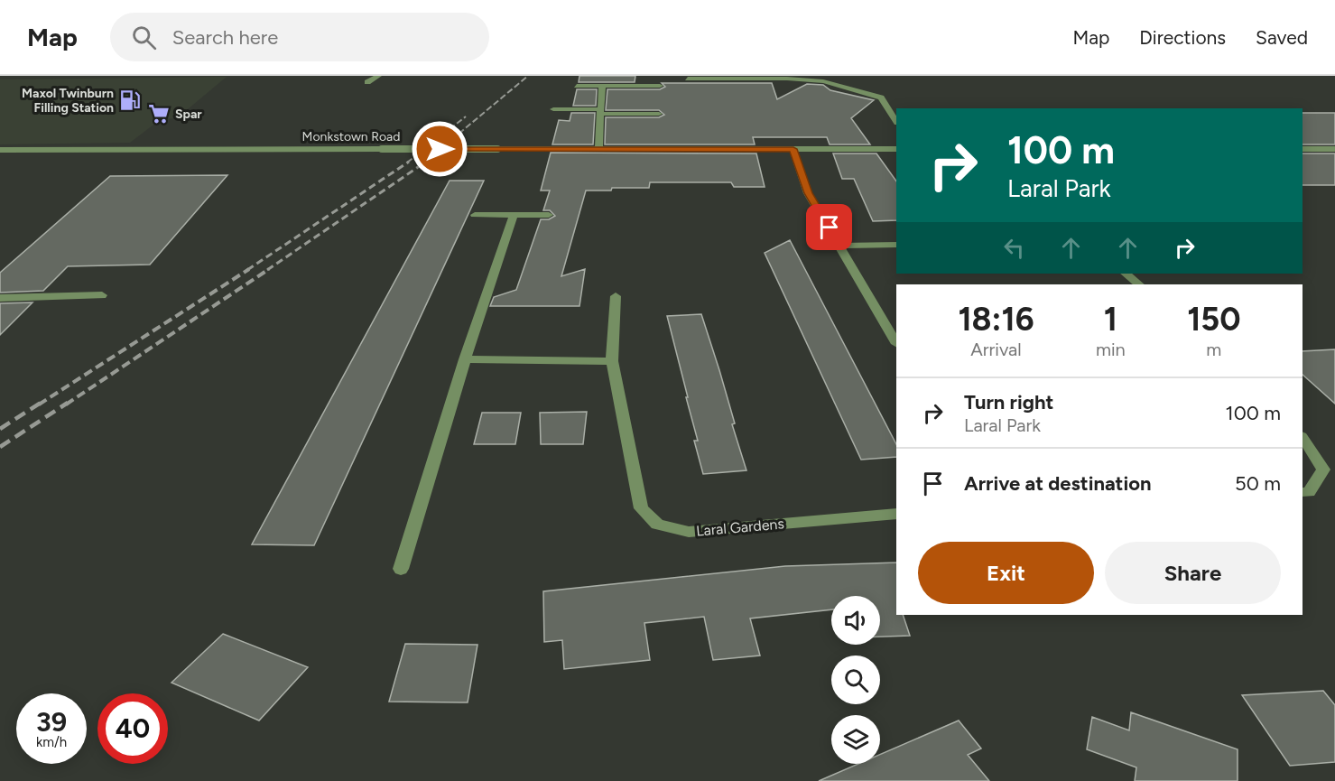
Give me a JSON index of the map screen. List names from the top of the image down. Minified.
{"streets":{"street":["Monkstown Road","Laral Gardens"]},"places":{"fuel station":["Maxol Twinburn Filling Station"],"supermarket":["Spar"]},"page":{"header":"Map","search":"Search here","nav":["Map","Directions","Saved"],"turn":["100 m","Laral Park"],"eta":["18:16","Arrival","1","min","150","m"],"list":[{"name":"Turn right","note":"Laral Park","value":"100 m"},{"name":"Arrive at destination","value":"50 m"}],"buttons":["Exit","Share"],"speed":"39 km/h","limit":"40"}}
